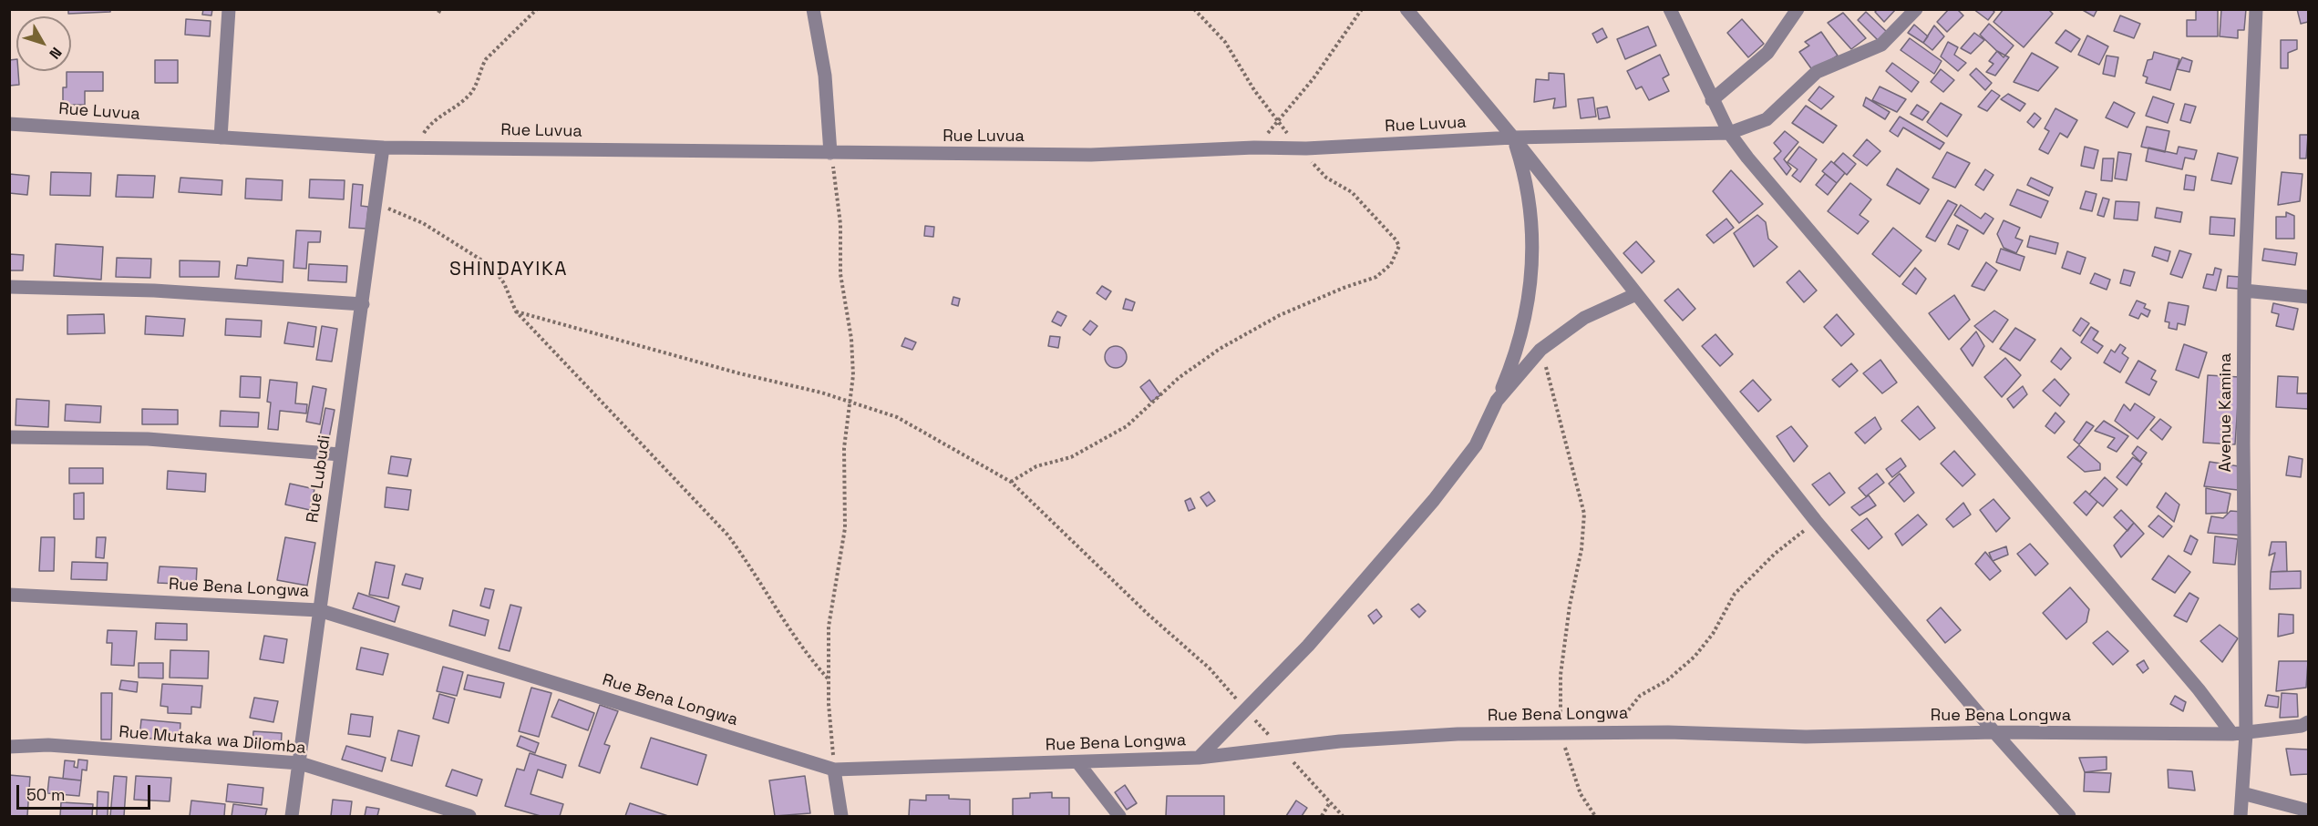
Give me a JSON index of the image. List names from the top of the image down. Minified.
{"streets":{"street":["Rue Luvua","Avenue Kamina","Rue Lubudi","Rue Bena Longwa","Rue Mutaka wa Dilomba"]},"crossings":[["Rue Luvua","Rue Lubudi"],["Avenue Kamina","Rue Bena Longwa"],["Rue Lubudi","Rue Bena Longwa"],["Rue Lubudi","Rue Mutaka wa Dilomba"]],"districts":["SHINDAYIKA"],"scale_bar":"50 m","north":"bottom right"}
